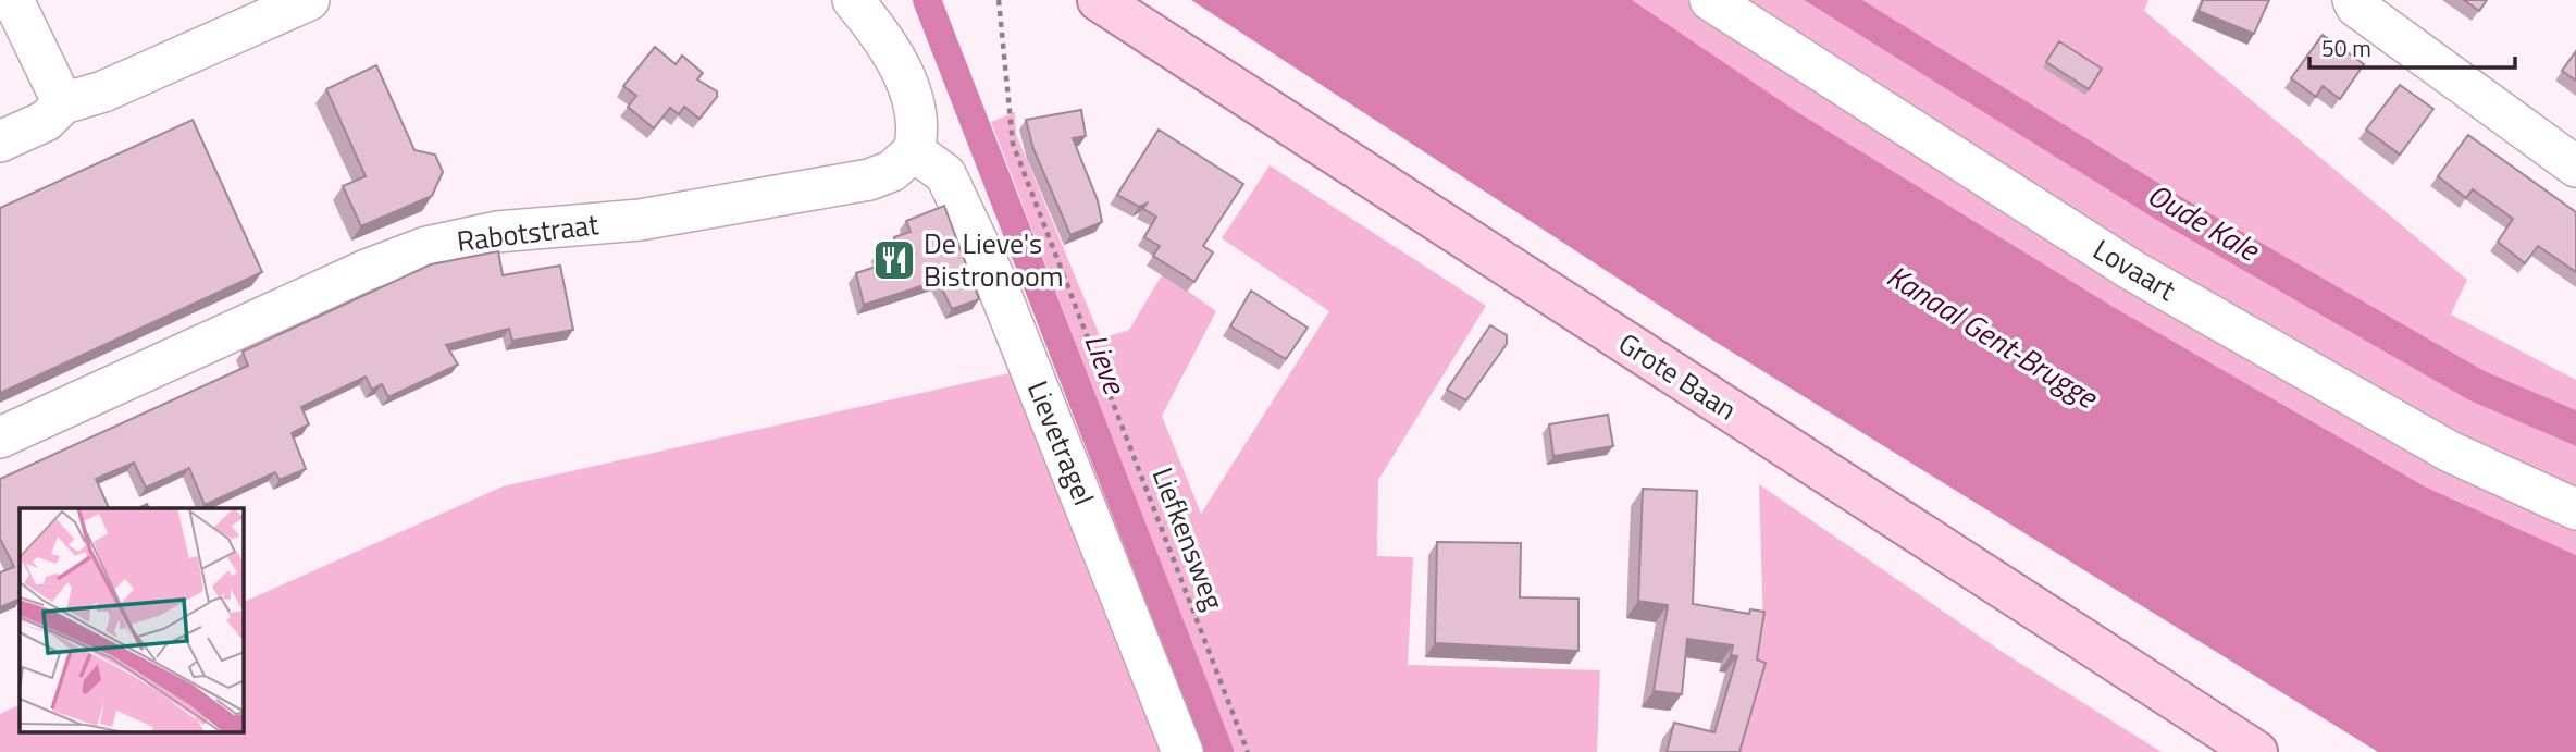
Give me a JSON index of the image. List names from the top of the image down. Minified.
{"streets":{"main road":["Grote Baan"],"street":["Rabotstraat","Lovaart","Lievetragel"],"path":["Liefkensweg"]},"crossings":[["Rabotstraat","Lievetragel"]],"water":["Oude Kale","Kanaal Gent-Brugge","Lieve"],"places":{"restaurant":["De Lieve's Bistronoom"]},"scale_bar":"50 m"}
